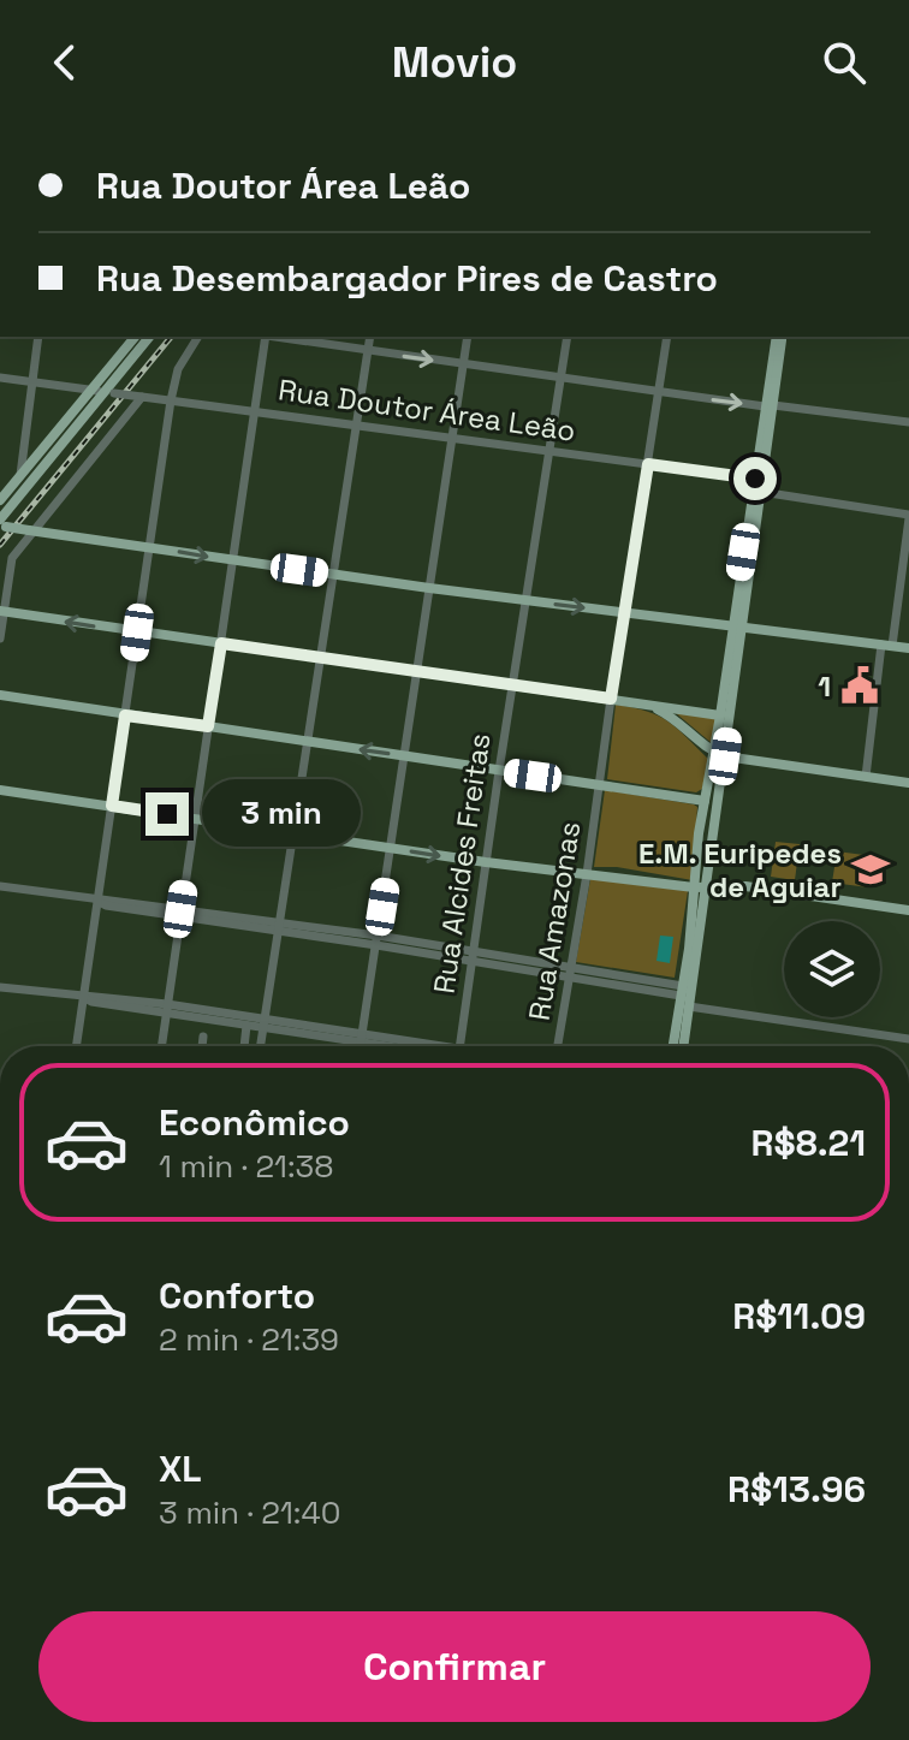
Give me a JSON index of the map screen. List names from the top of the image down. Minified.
{"streets":{"street":["Rua Doutor Área Leão","Rua Alcides Freitas","Rua Amazonas"]},"crossings":[["Rua Doutor Área Leão","Rua Alcides Freitas"],["Rua Doutor Área Leão","Rua Amazonas"]],"places":{"public building":["1"],"school or university":["E.M. Euripedes de Aguiar"]},"page":{"header":"Movio","banner":["Rua Doutor Área Leão","Rua Desembargador Pires de Castro"],"bubble":"3 min","list":[{"name":"Econômico","note":"1 min · 21:38","value":"R$8.21"},{"name":"Conforto","note":"2 min · 21:39","value":"R$11.09"},{"name":"XL","note":"3 min · 21:40","value":"R$13.96"}],"buttons":"Confirmar"}}
